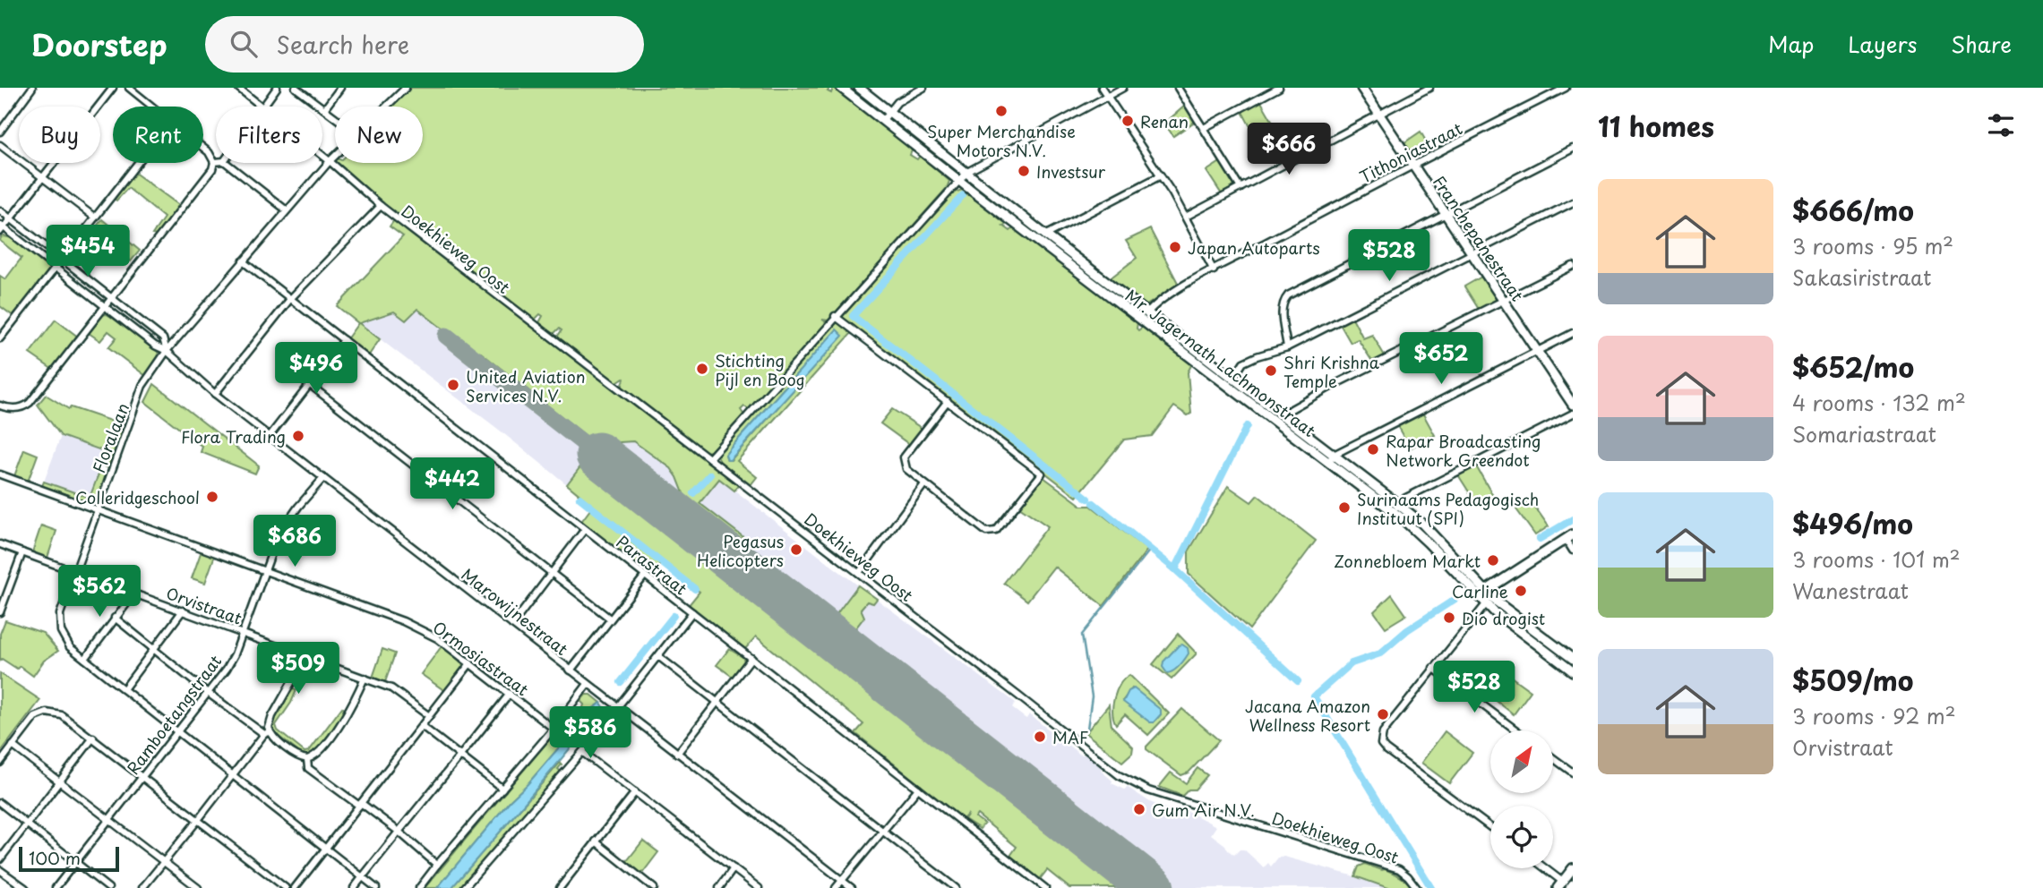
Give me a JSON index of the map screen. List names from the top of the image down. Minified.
{"streets":{"main road":["Franchepanestraat","Mr. Jagernath Lachmonstraat"],"street":["Tithoniastraat","Doekhieweg Oost","Floralaan","Parastraat","Orvistraat","Marowijnestraat","Ormosiastraat","Ramboetangstraat"]},"crossings":[["Tithoniastraat","Franchepanestraat"],["Tithoniastraat","Mr. Jagernath Lachmonstraat"],["Doekhieweg Oost","Floralaan"],["Floralaan","Parastraat"],["Floralaan","Orvistraat"],["Floralaan","Marowijnestraat"],["Floralaan","Ormosiastraat"],["Floralaan","Ramboetangstraat"],["Orvistraat","Ramboetangstraat"],["Marowijnestraat","Ramboetangstraat"],["Ormosiastraat","Ramboetangstraat"]],"places":["Super Merchandise Motors N.V.","Renan","Investsur","Japan Autoparts","Stichting Pijl en Boog","Shri Krishna Temple","United Aviation Services N.V.","Flora Trading","Rapar Broadcasting Network Greendot","Colleridgeschool","Surinaams Pedagogisch Instituut (SPI)","Pegasus Helicopters","Zonnebloem Markt","Carline","Dio drogist","Jacana Amazon Wellness Resort","MAF","Gum Air N.V."],"scale_bar":"100 m","north":"top right","page":{"header":"Doorstep","search":"Search here","nav":["Map","Layers","Share"],"heading":"11 homes","chip":["Buy","Rent","Filters","New"],"price":["$666","$454","$528","$652","$496","$442","$686","$562","$509","$528","$586"],"list":[{"name":"$666/mo","note":"3 rooms · 95 m² · Sakasiristraat"},{"name":"$652/mo","note":"4 rooms · 132 m² · Somariastraat"},{"name":"$496/mo","note":"3 rooms · 101 m² · Wanestraat"},{"name":"$509/mo","note":"3 rooms · 92 m² · Orvistraat"}],"scale":"100 m"}}
